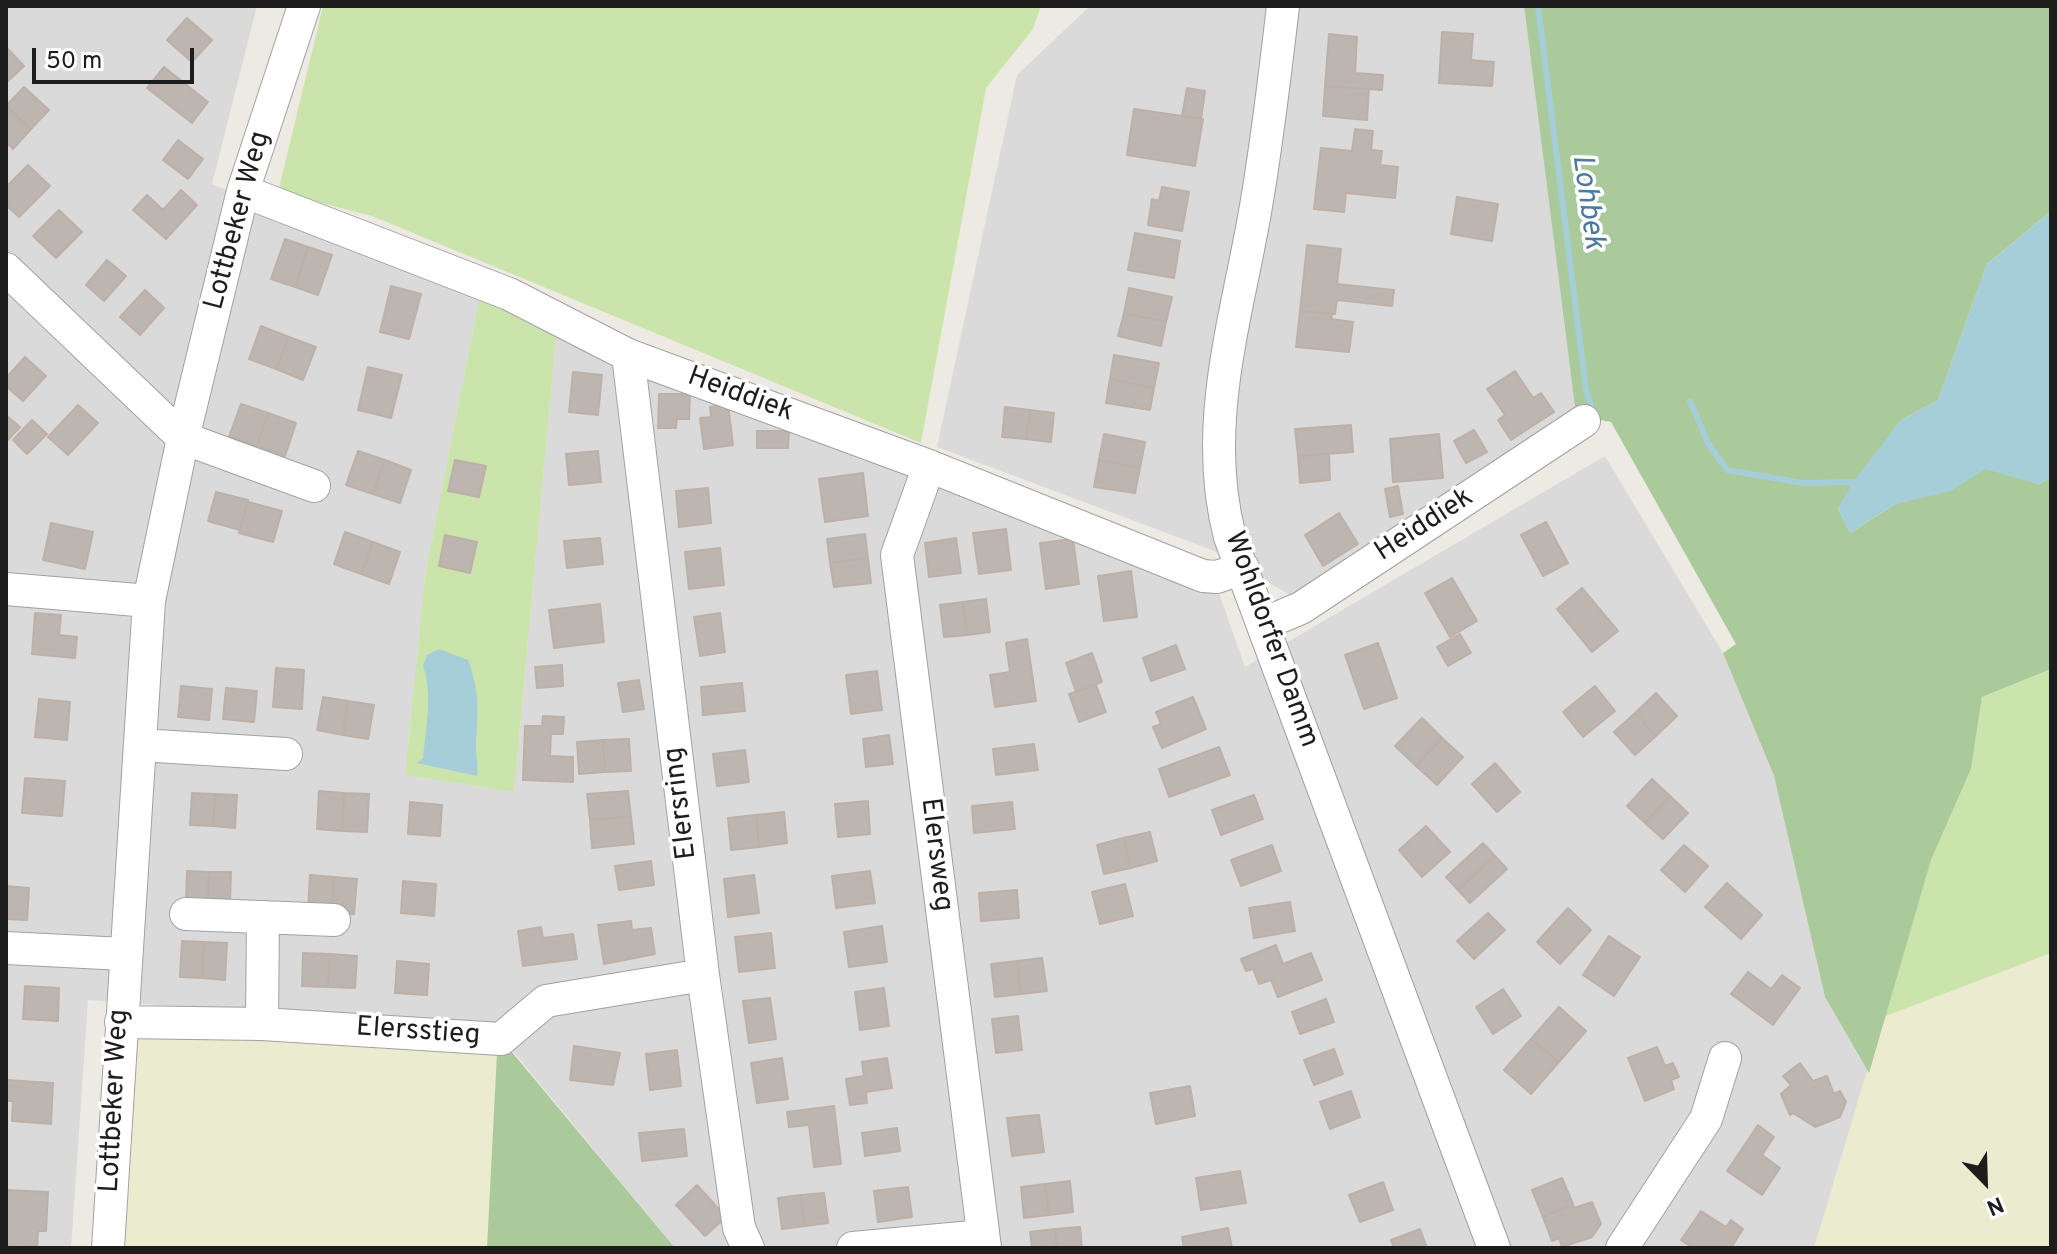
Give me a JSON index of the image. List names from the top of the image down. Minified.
{"streets":{"street":["Lottbeker Weg","Heiddiek","Wohldorfer Damm","Elersring","Elersweg","Elersstieg"]},"crossings":[["Lottbeker Weg","Heiddiek"],["Lottbeker Weg","Elersstieg"],["Heiddiek","Wohldorfer Damm"],["Heiddiek","Elersring"],["Heiddiek","Elersweg"],["Elersring","Elersstieg"]],"water":["Lohbek"],"scale_bar":"50 m","north":"bottom right"}
